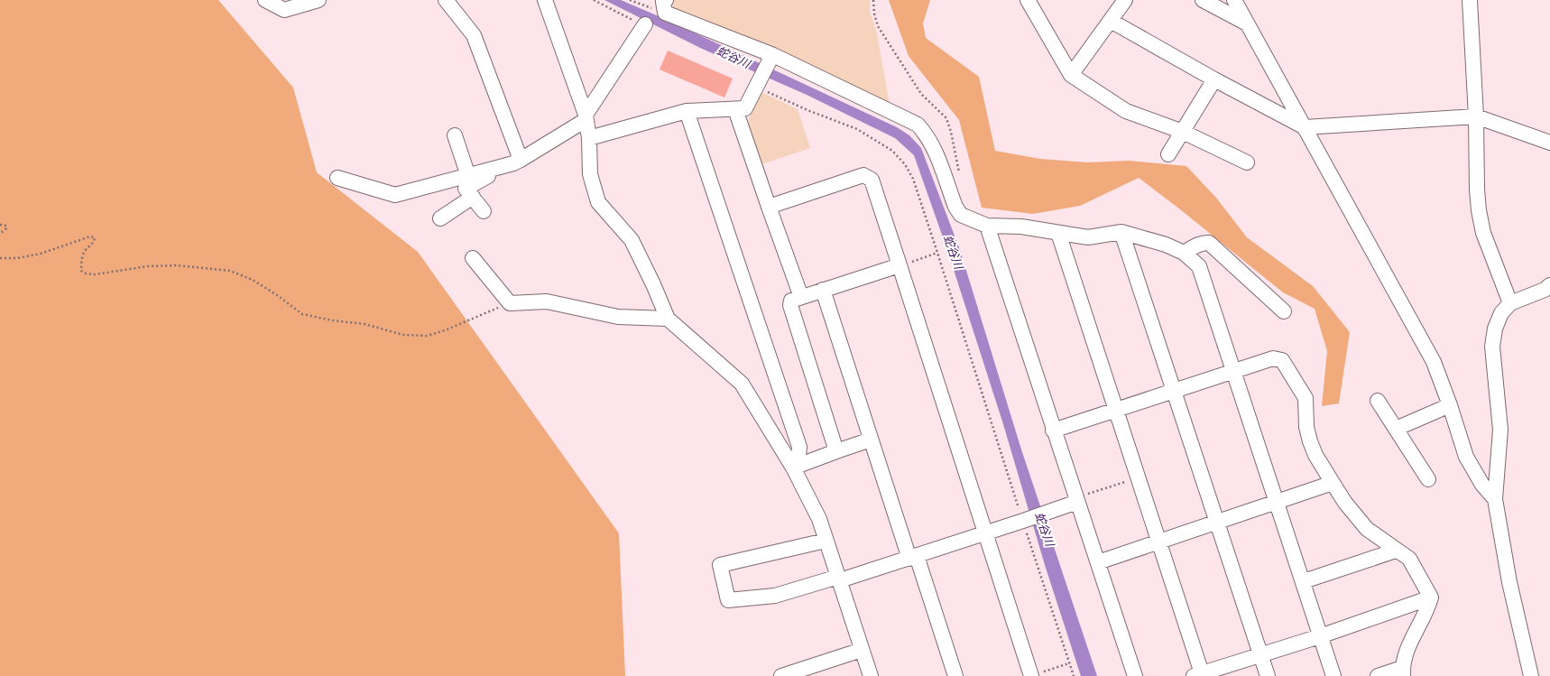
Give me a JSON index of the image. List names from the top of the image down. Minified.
{"water":["蛇谷川"]}
